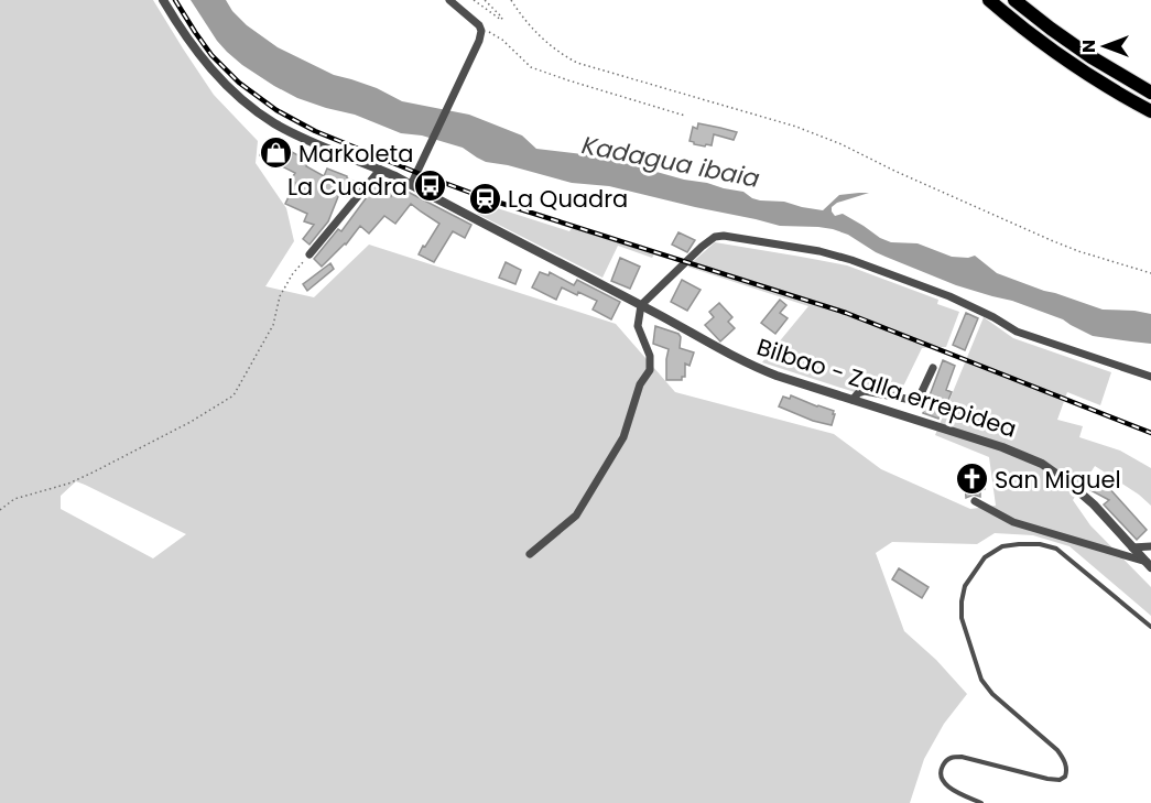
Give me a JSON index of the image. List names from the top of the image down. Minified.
{"streets":{"street":["Bilbao - Zalla errepidea"]},"water":["Kadagua ibaia"],"places":{"shop":["Markoleta"],"bus stop":["La Cuadra"],"station":["La Quadra"],"church":["San Miguel"]},"north":"left"}
